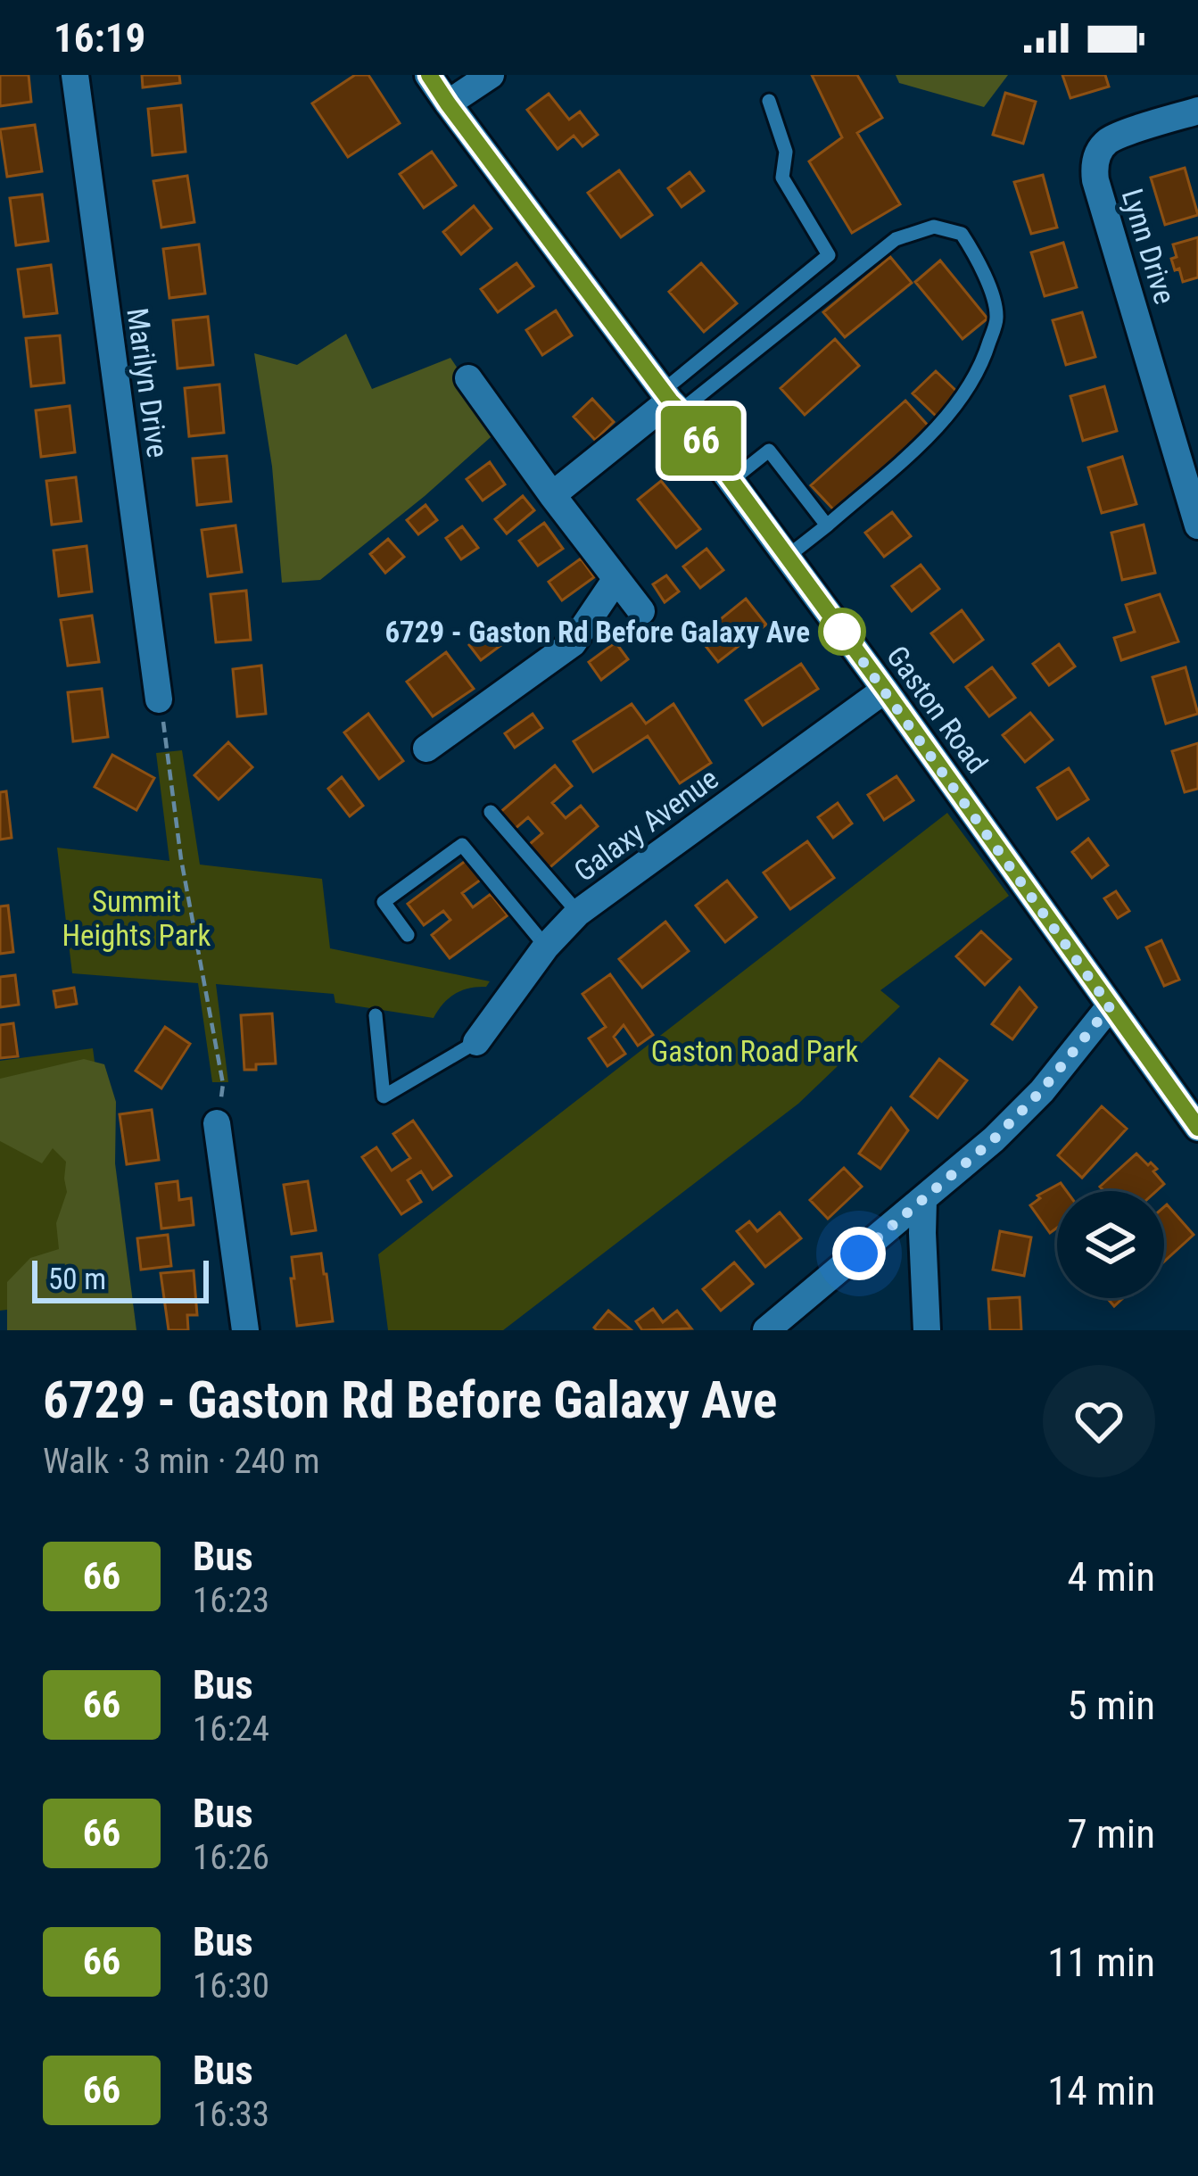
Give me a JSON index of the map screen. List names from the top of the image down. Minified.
{"streets":{"street":["Lynn Drive","Marilyn Drive","Gaston Road","Galaxy Avenue"]},"crossings":[["Gaston Road","Galaxy Avenue"]],"parks":["Summit Heights Park","Gaston Road Park"],"places":["6729 - Gaston Rd Before Galaxy Ave"],"lines":["bus line 66"],"scale_bar":"50 m","page":{"status":"16:19","on_map":"66","scale":"50 m","heading":["6729 - Gaston Rd Before Galaxy Ave","Walk · 3 min · 240 m"],"list":[{"mark":"66","name":"Bus","note":"16:23","value":"4 min"},{"mark":"66","name":"Bus","note":"16:24","value":"5 min"},{"mark":"66","name":"Bus","note":"16:26","value":"7 min"},{"mark":"66","name":"Bus","note":"16:30","value":"11 min"},{"mark":"66","name":"Bus","note":"16:33","value":"14 min"}]}}
